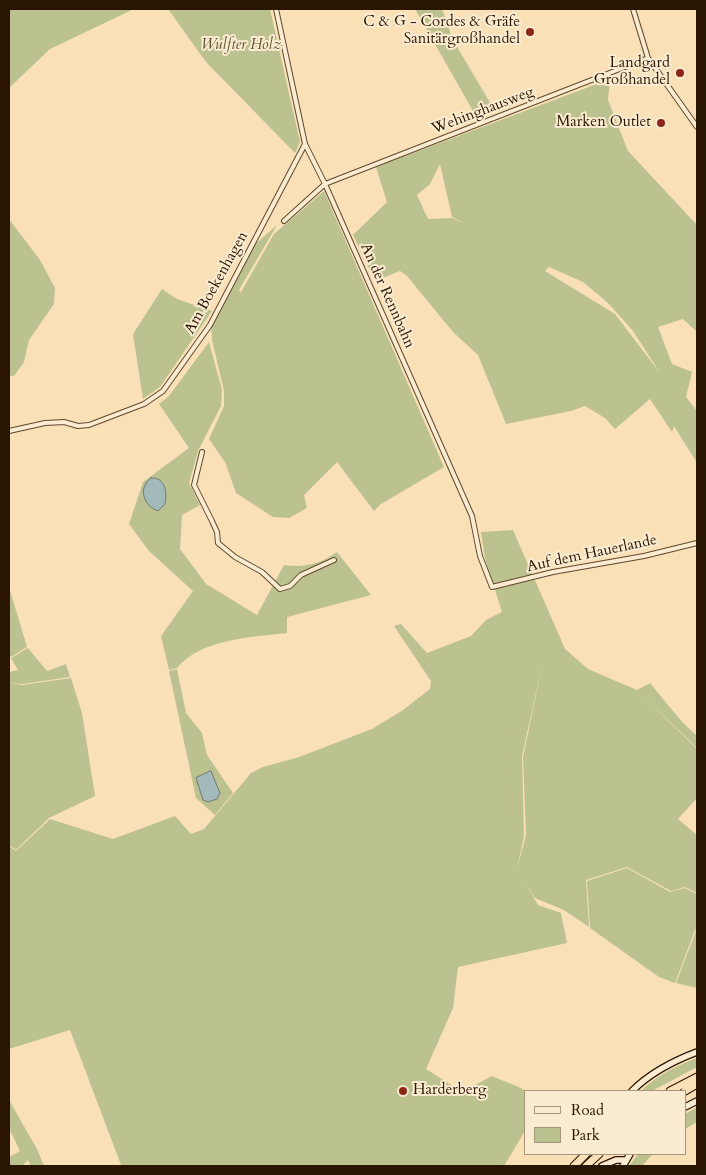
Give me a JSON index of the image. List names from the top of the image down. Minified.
{"streets":{"street":["Wehinghausweg","Am Boekenhagen","An der Rennbahn","Auf dem Hauerlande"]},"crossings":[["Wehinghausweg","An der Rennbahn"],["Am Boekenhagen","An der Rennbahn"],["An der Rennbahn","Auf dem Hauerlande"]],"parks":["Wulfter Holz"],"places":["C & G - Cordes & Gräfe Sanitärgroßhandel","Landgard Großhandel","Marken Outlet","Harderberg"],"legend":["Road","Park"]}
